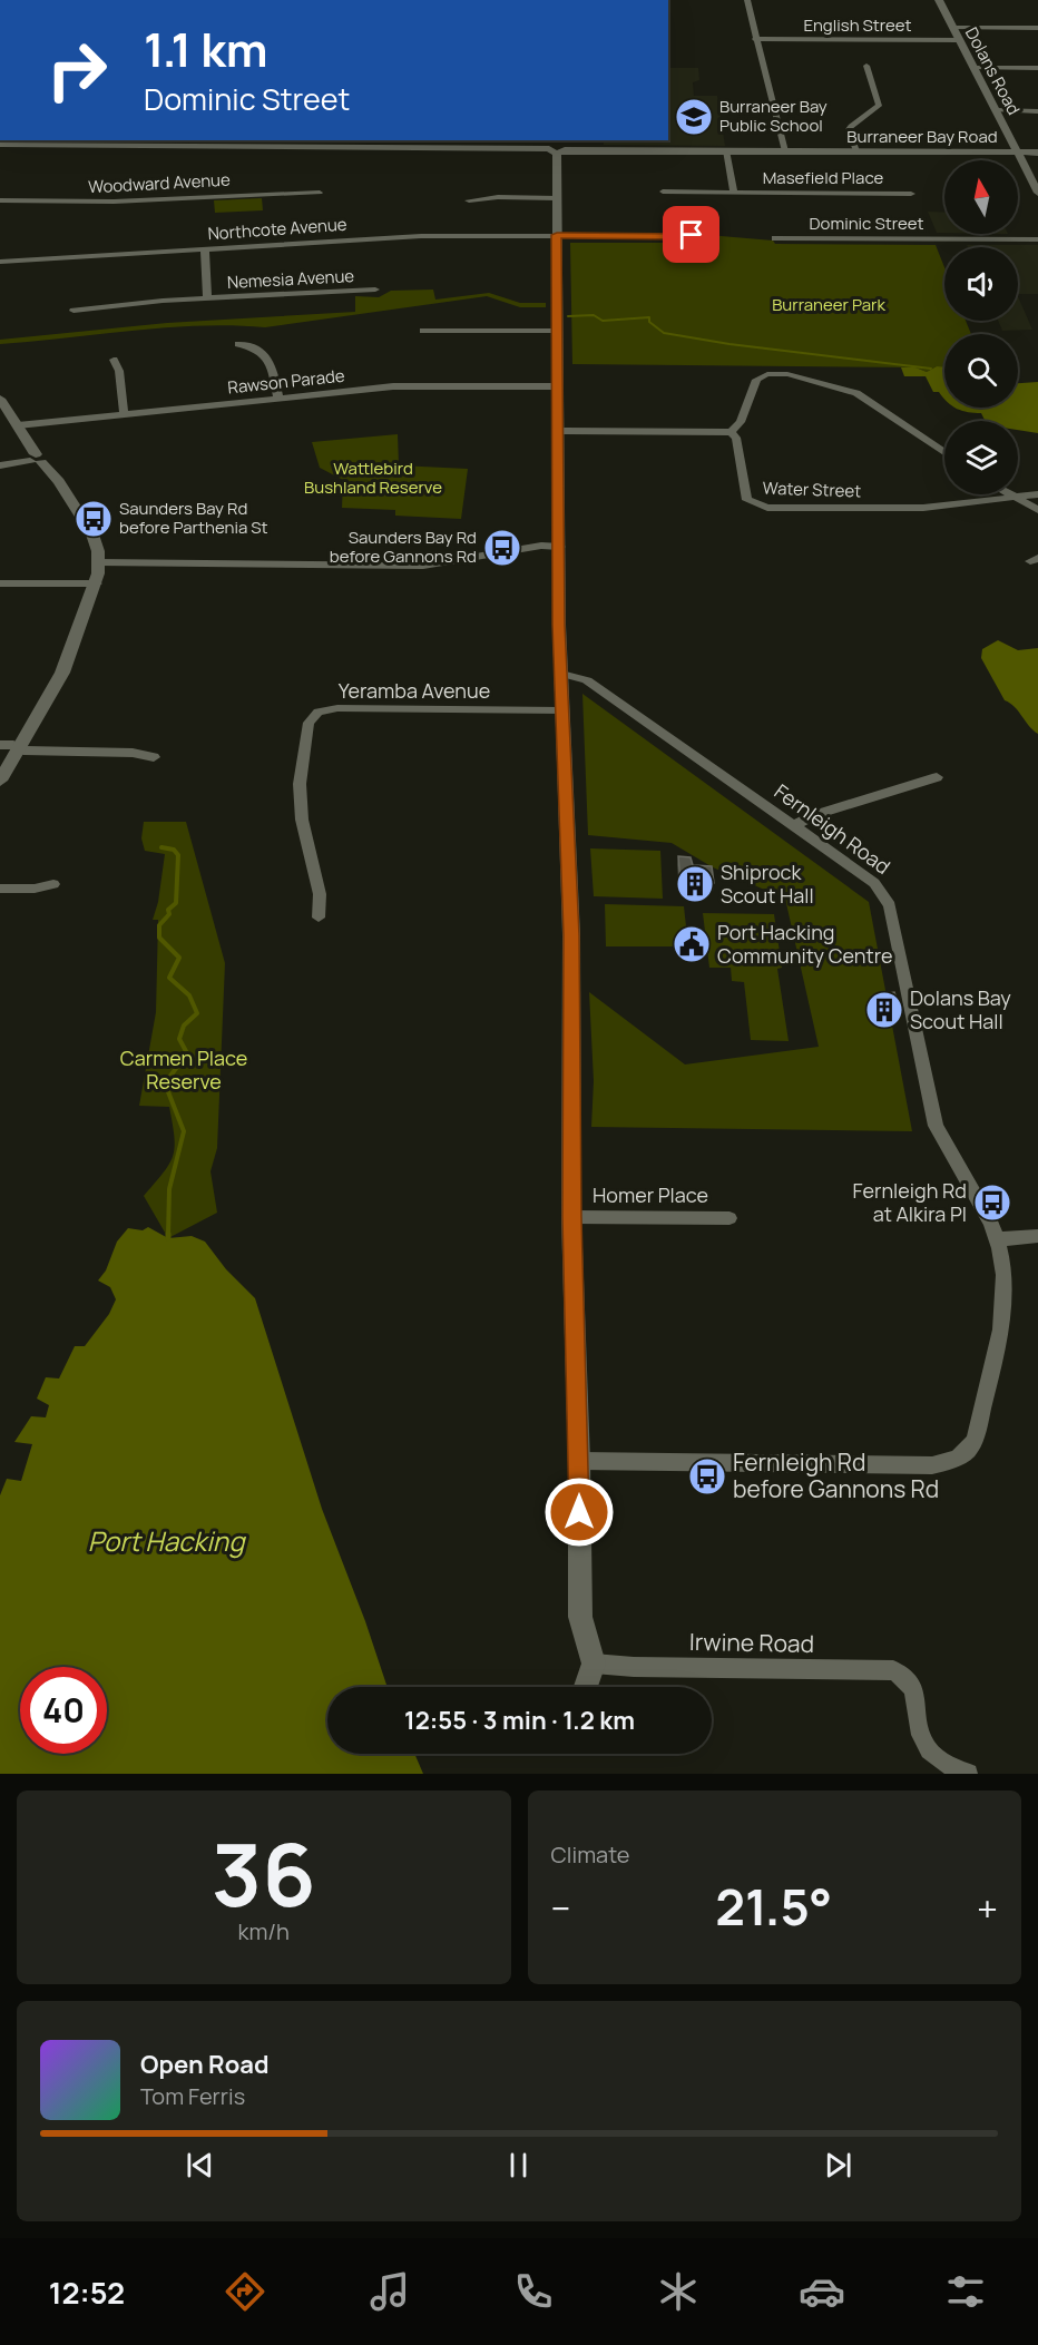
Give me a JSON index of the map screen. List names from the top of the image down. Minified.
{"streets":{"street":["English Street","Dolans Road","Burraneer Bay Road","Masefield Place","Woodward Avenue","Dominic Street","Northcote Avenue","Nemesia Avenue","Rawson Parade","Water Street","Yeramba Avenue","Fernleigh Road","Homer Place","Irwine Road"]},"crossings":[["English Street","Dolans Road"],["Dolans Road","Burraneer Bay Road"],["Burraneer Bay Road","Masefield Place"],["Northcote Avenue","Nemesia Avenue"]],"water":["Port Hacking"],"parks":["Burraneer Park","Wattlebird Bushland Reserve","Carmen Place Reserve"],"places":{"school or university":["Burraneer Bay Public School"],"bus stop":["Saunders Bay Rd before Parthenia St","Saunders Bay Rd before Gannons Rd","Fernleigh Rd at Alkira Pl","Fernleigh Rd before Gannons Rd"],"building":["Shiprock Scout Hall","Dolans Bay Scout Hall"],"public building":["Port Hacking Community Centre"]},"north":"top","page":{"turn":["1.1 km","Dominic Street"],"limit":"40","trip":"12:55 · 3 min · 1.2 km","tile":[["36","km/h"],"Climate"],"heat":["−","21.5°","+"],"song":["Open Road","Tom Ferris"],"tabs":"12:52"}}
